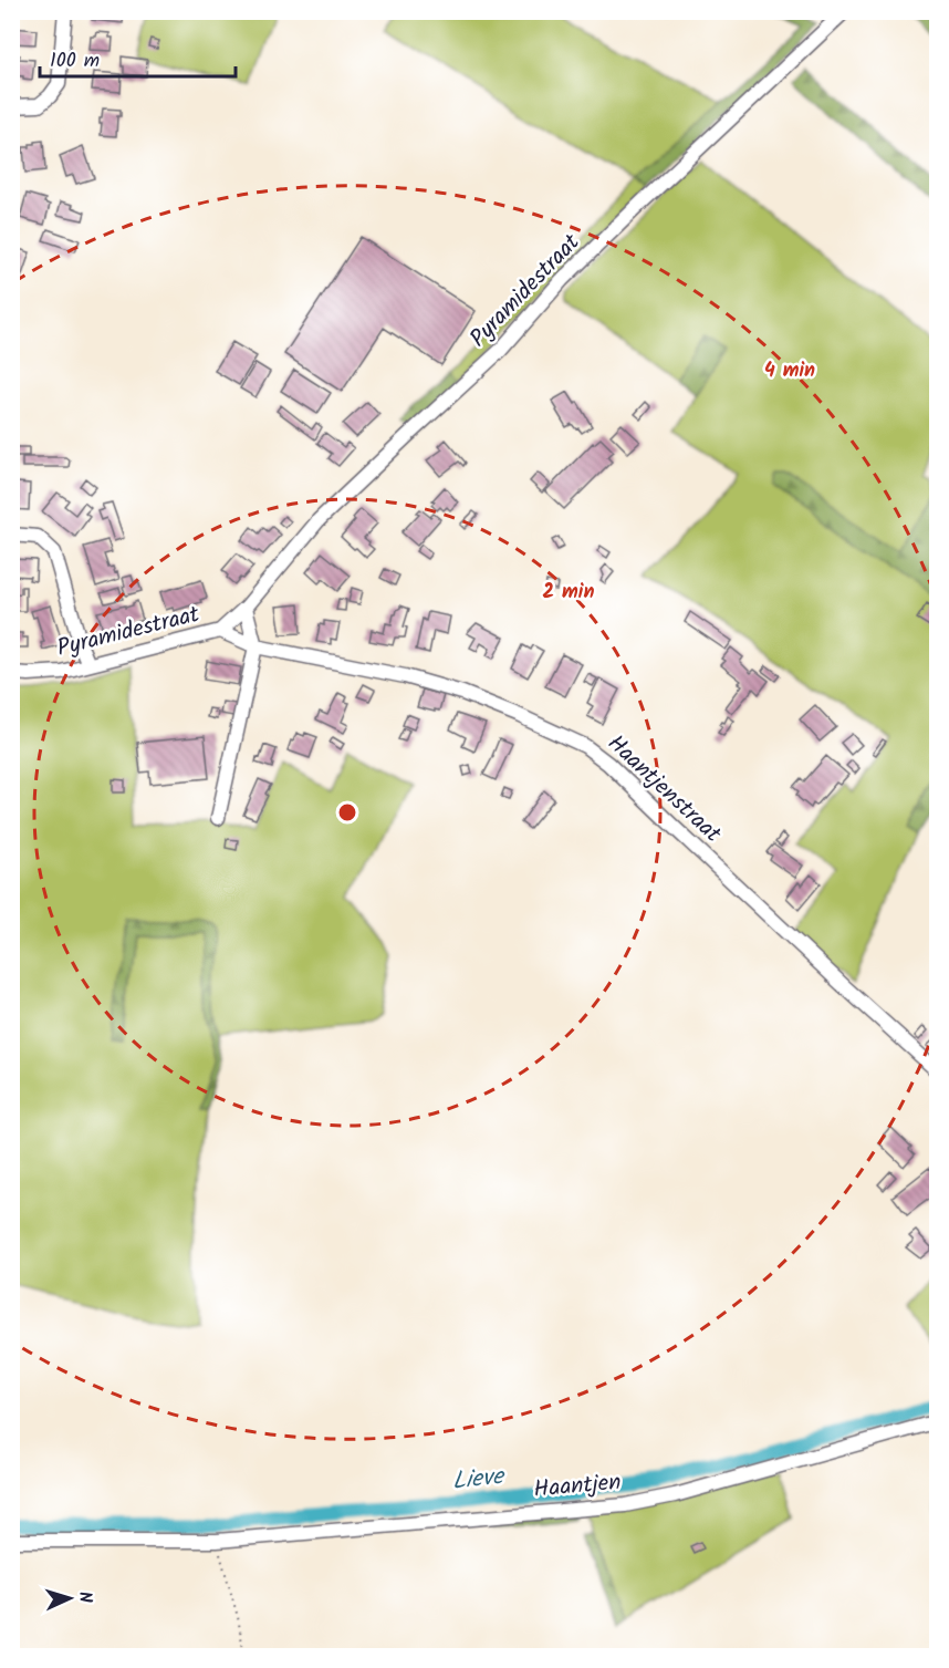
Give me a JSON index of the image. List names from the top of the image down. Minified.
{"streets":{"street":["Pyramidestraat","Haantjenstraat","Haantjen"]},"crossings":[["Pyramidestraat","Haantjenstraat"]],"water":["Lieve"],"scale_bar":"100 m","north":"right","rings":["4 min","2 min"]}
